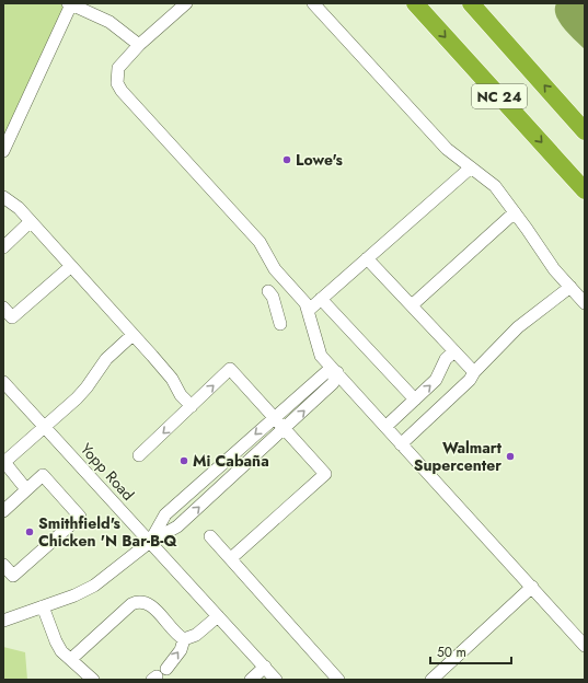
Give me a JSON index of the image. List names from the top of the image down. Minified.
{"streets":{"highway":["NC 24"],"street":["Yopp Road"]},"places":["Lowe's","Walmart Supercenter","Mi Cabaña","Smithfield's Chicken 'N Bar-B-Q"],"scale_bar":"50 m"}
